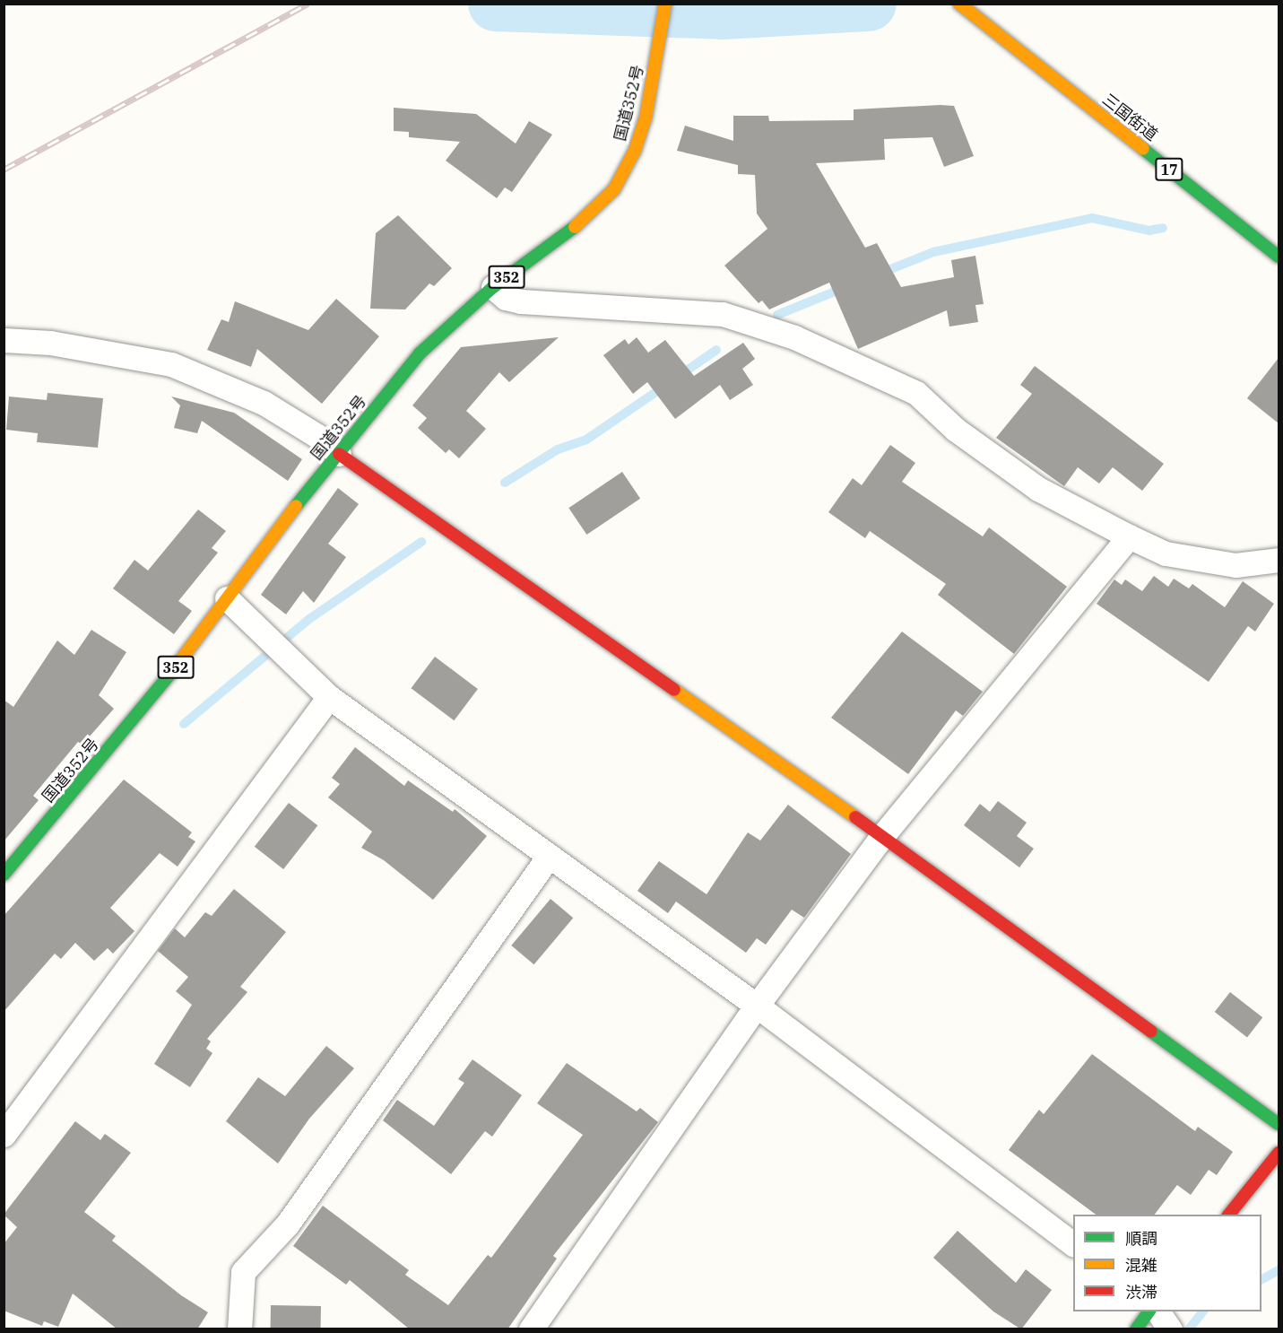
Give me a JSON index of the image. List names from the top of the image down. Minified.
{"streets":{"main road":["国道352号","三国街道","17","352"]},"legend":["順調","混雑","渋滞"]}
